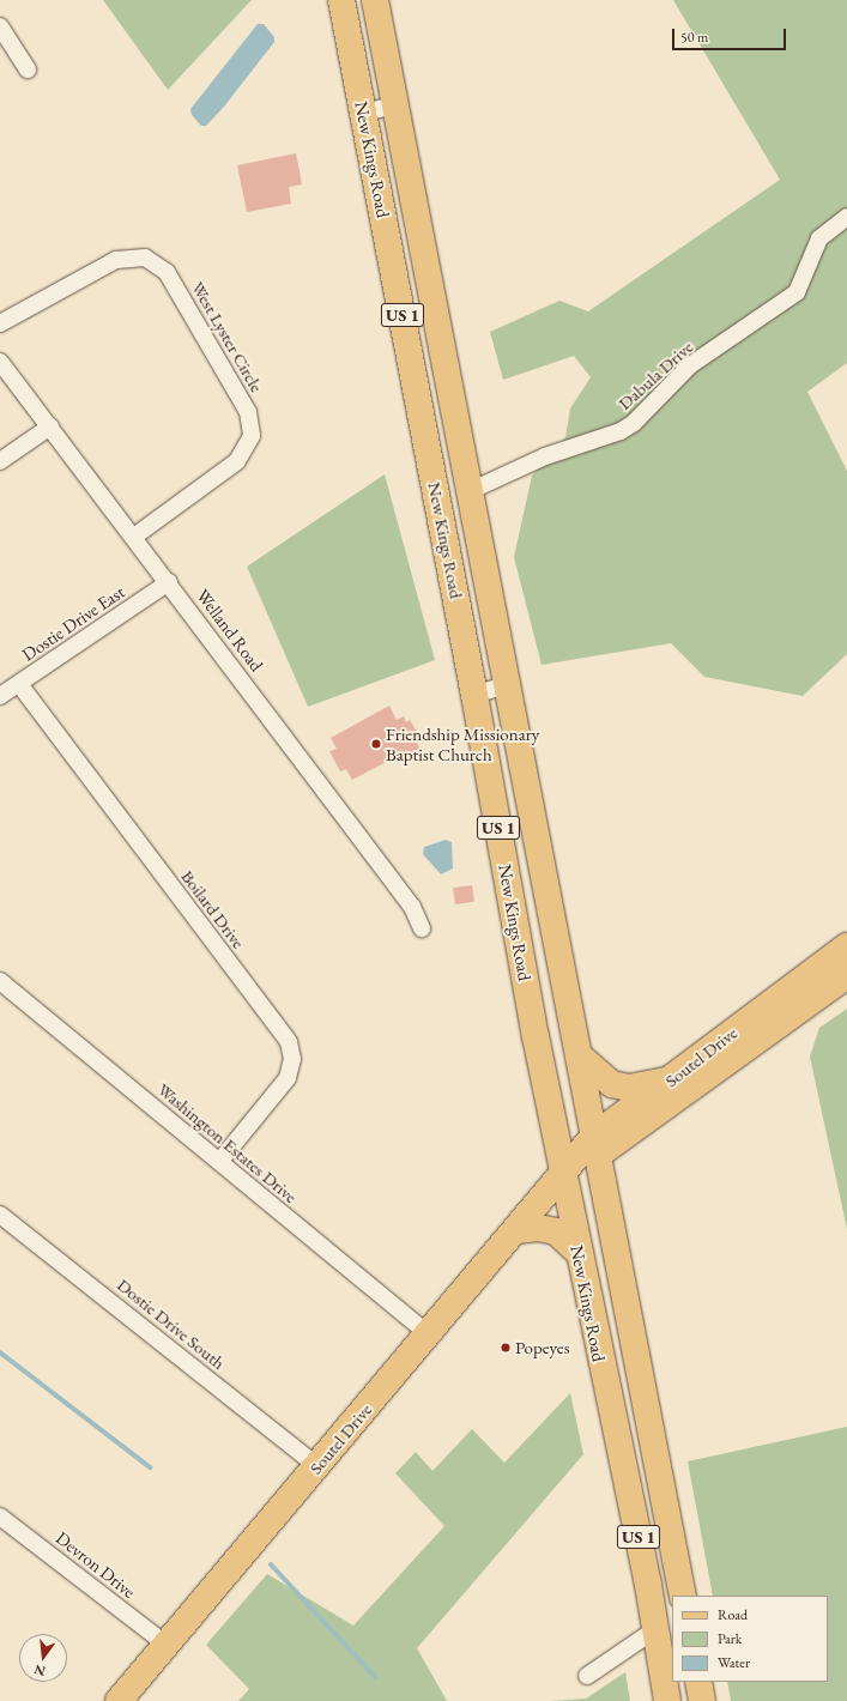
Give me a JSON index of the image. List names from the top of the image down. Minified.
{"streets":{"main road":["New Kings Road","US 1","Soutel Drive"],"street":["West Lyster Circle","Dabula Drive","Dostie Drive East","Welland Road","Boilard Drive","Washington Estates Drive","Dostie Drive South","Devron Drive"]},"crossings":[["New Kings Road","Dabula Drive"],["New Kings Road","Soutel Drive"],["West Lyster Circle","Welland Road"],["Dostie Drive East","Welland Road"],["Dostie Drive East","Boilard Drive"],["Boilard Drive","Washington Estates Drive"],["Soutel Drive","Washington Estates Drive"],["Soutel Drive","Dostie Drive South"],["Soutel Drive","Devron Drive"]],"places":["Friendship Missionary Baptist Church","Popeyes"],"legend":["Road","Park","Water"],"scale_bar":"50 m","north":"bottom"}
